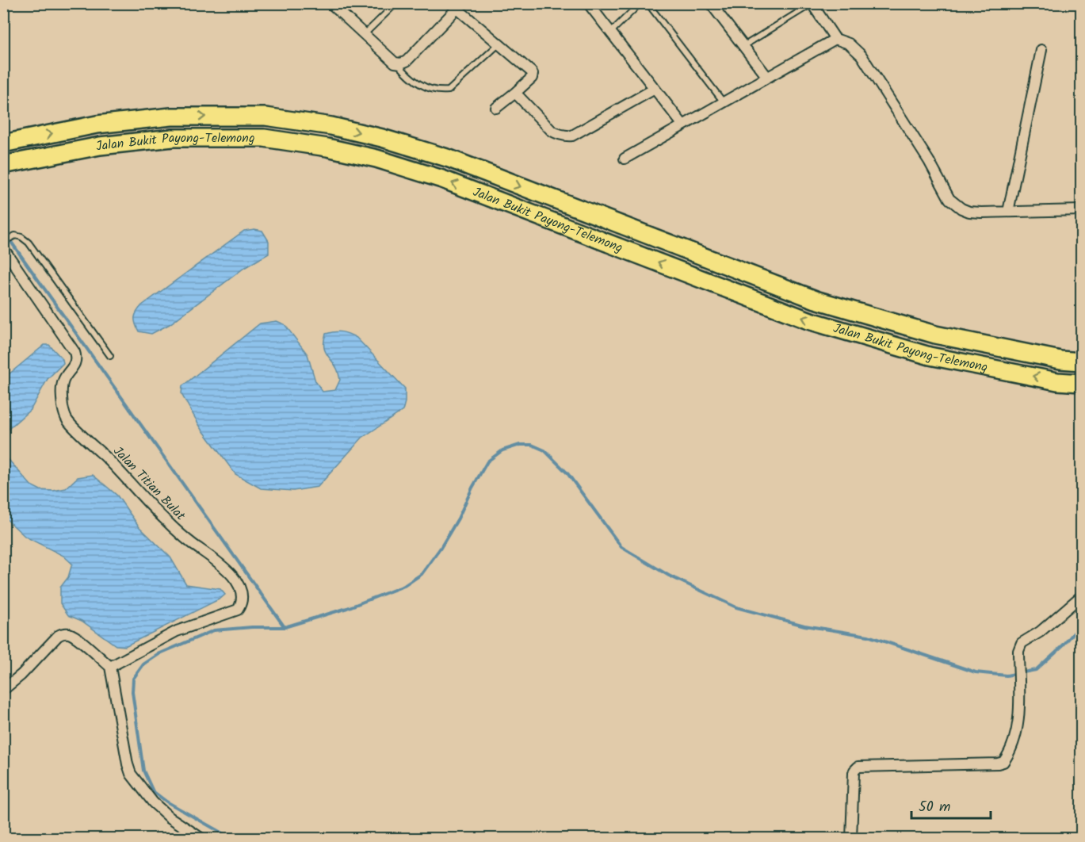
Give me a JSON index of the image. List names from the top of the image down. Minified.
{"streets":{"highway":["Jalan Bukit Payong-Telemong"],"street":["Jalan Titian Bulat"]},"scale_bar":"50 m"}
